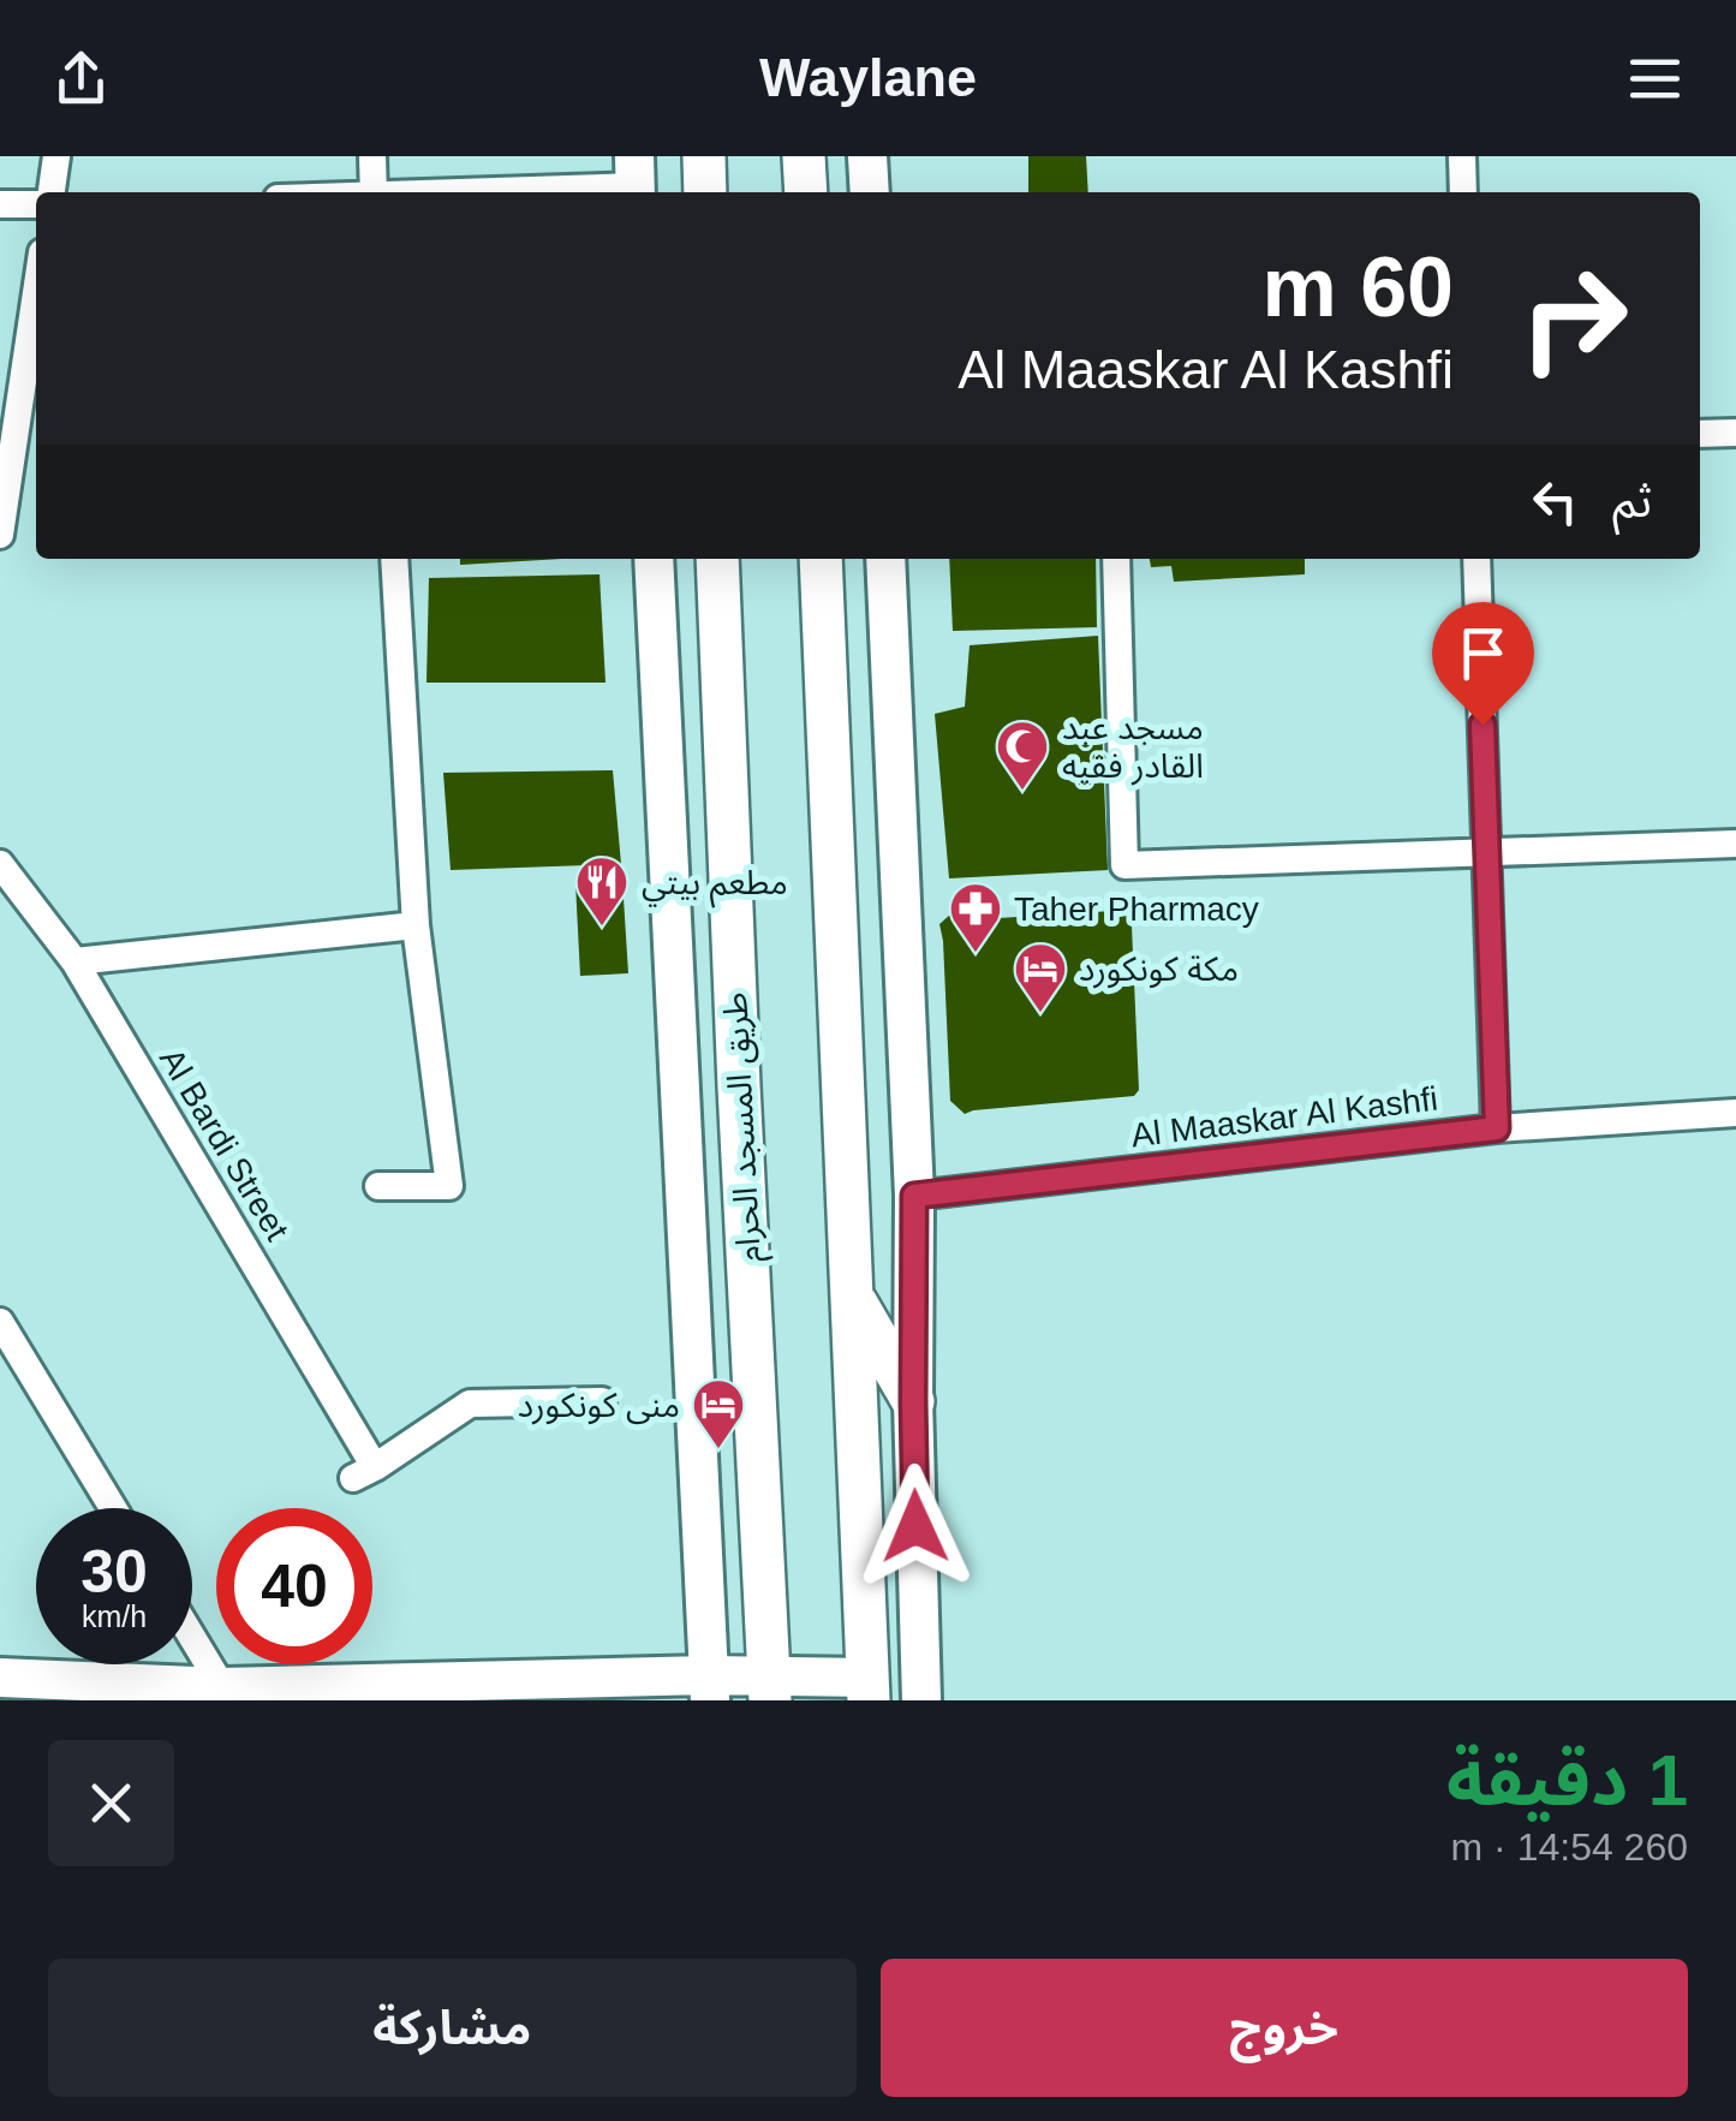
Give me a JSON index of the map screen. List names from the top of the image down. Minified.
{"streets":{"main road":["طريق المسجد الحرام"],"street":["Al Maaskar Al Kashfi","Al Bardi Street"]},"places":{"mosque":["مسجد عبد القادر فقيه"],"restaurant":["مطعم بيتي"],"pharmacy":["Taher Pharmacy"],"hotel":["مكة كونكورد","منى كونكورد"]},"page":{"header":"Waylane","turn":["60 m","Al Maaskar Al Kashfi"],"then":"ثم","speed":"30 km/h","limit":"40","heading":["1 دقيقة","260 m · 14:54"],"buttons":["خروج","مشاركة"]}}
